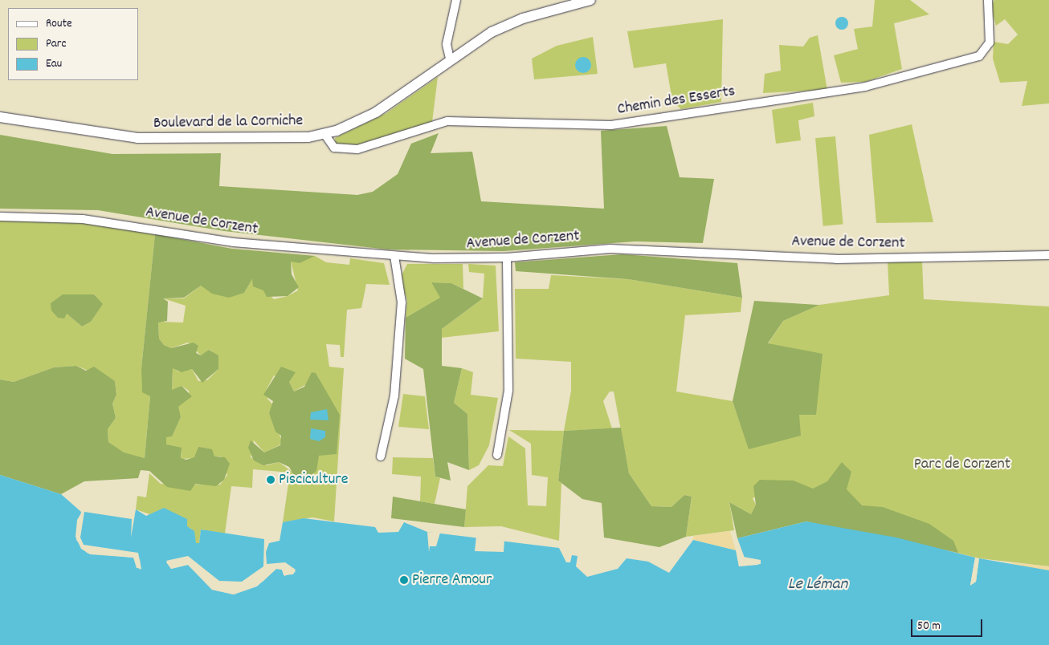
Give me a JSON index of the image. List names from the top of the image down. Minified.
{"streets":{"street":["Chemin des Esserts","Boulevard de la Corniche","Avenue de Corzent"]},"crossings":[["Chemin des Esserts","Boulevard de la Corniche"]],"water":["Le Léman"],"parks":["Parc de Corzent"],"places":["Pisciculture","Pierre Amour"],"legend":["Route","Parc","Eau"],"scale_bar":"50 m"}
